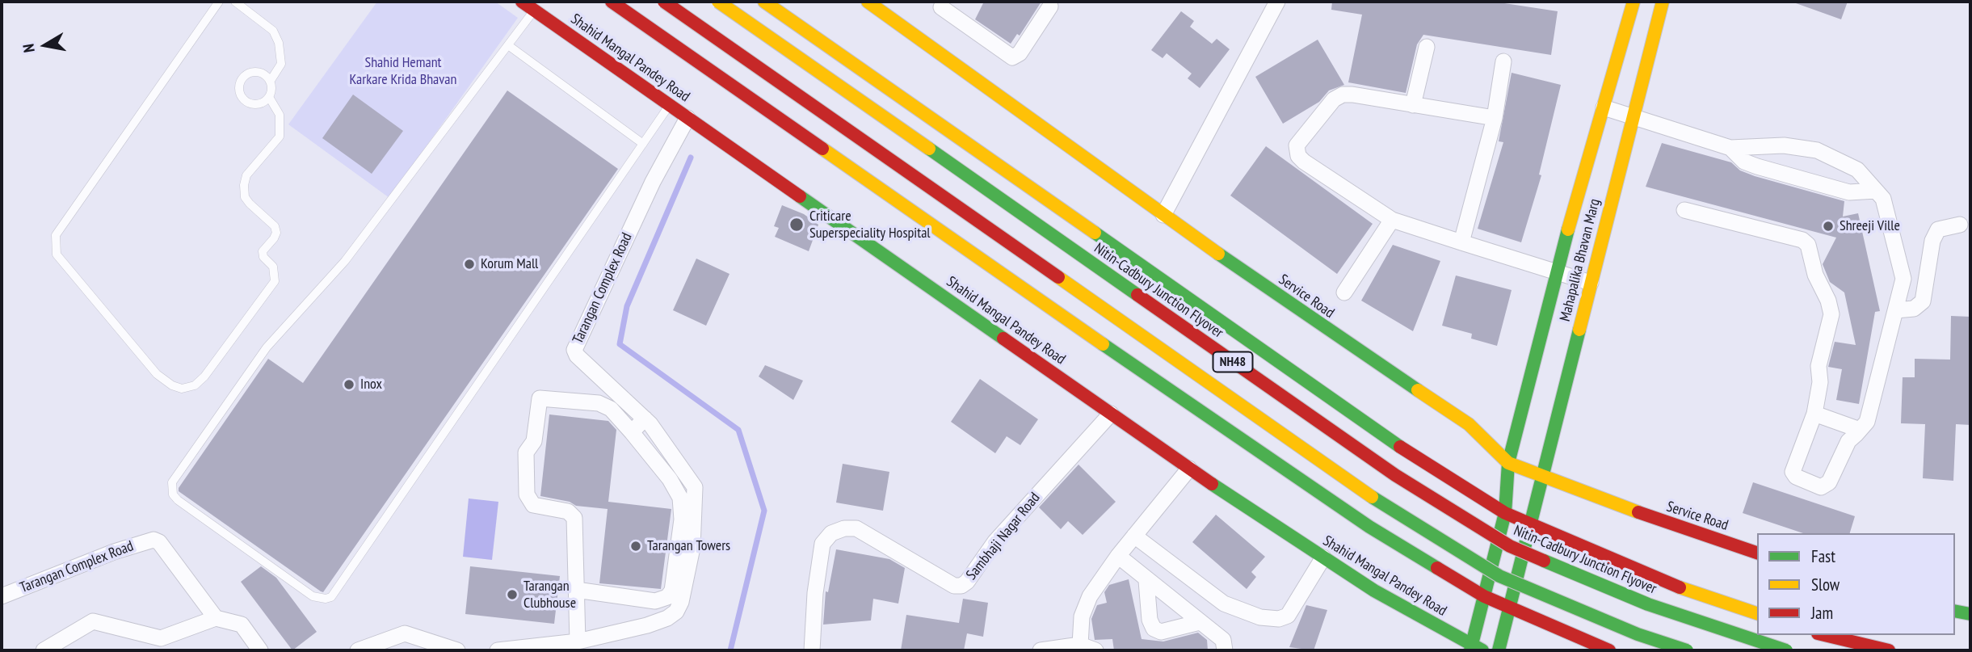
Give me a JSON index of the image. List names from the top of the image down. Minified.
{"streets":{"main road":["Shahid Mangal Pandey Road","Mahapalika Bhavan Marg","Nitin-Cadbury Junction Flyover","Service Road","NH48"],"street":["Tarangan Complex Road","Sambhaji Nagar Road"]},"crossings":[["Shahid Mangal Pandey Road","Mahapalika Bhavan Marg"],["Shahid Mangal Pandey Road","Tarangan Complex Road"],["Shahid Mangal Pandey Road","Sambhaji Nagar Road"],["Mahapalika Bhavan Marg","Service Road"]],"parks":["Shahid Hemant Karkare Krida Bhavan"],"places":["Criticare Superspeciality Hospital","Shreeji Ville","Korum Mall","Inox","Tarangan Towers","Tarangan Clubhouse"],"legend":["Fast","Slow","Jam"],"north":"left"}
